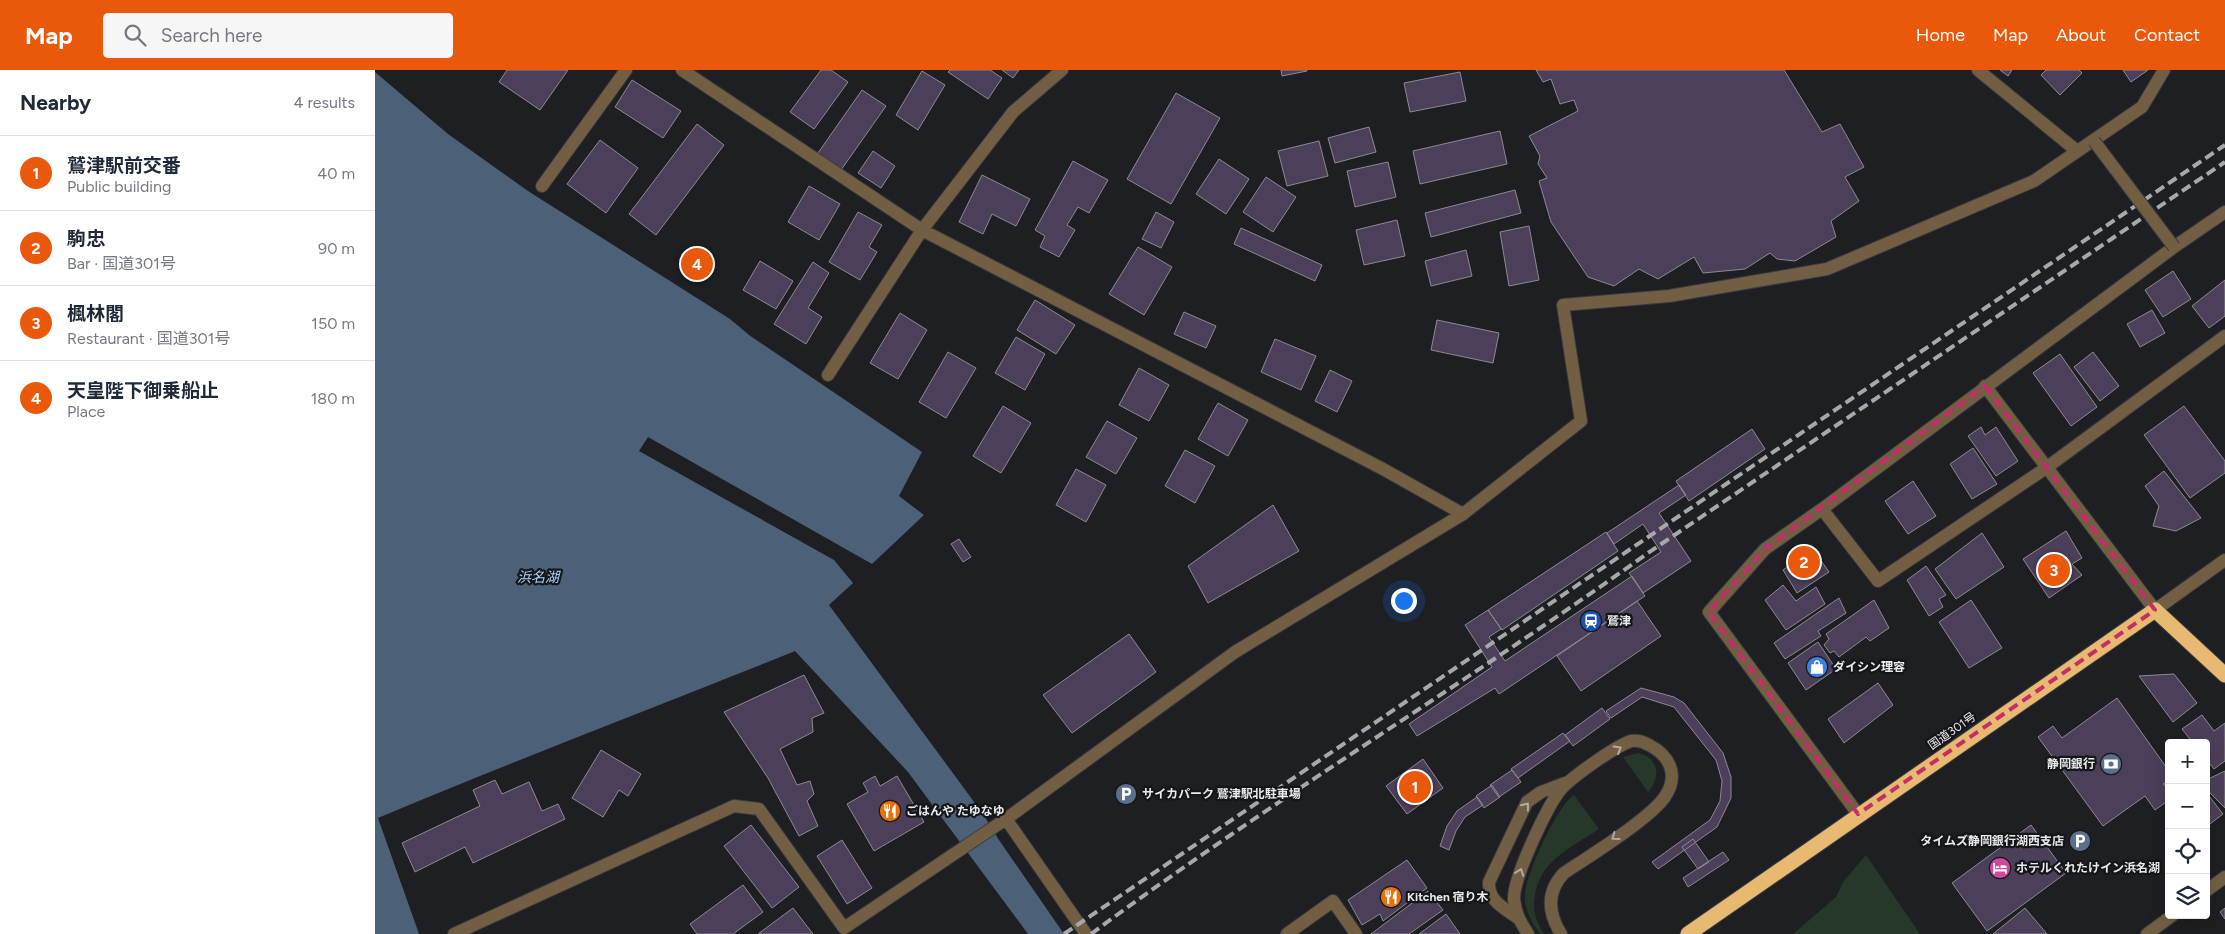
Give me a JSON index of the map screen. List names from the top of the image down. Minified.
{"streets":{"highway":["国道301号"]},"water":["浜名湖"],"places":{"station":["鷲津"],"shop":["ダイシン理容"],"bank":["静岡銀行"],"parking":["サイカパーク 鷲津駅北駐車場","タイムズ静岡銀行湖西支店"],"restaurant":["ごはんや たゆなゆ","Kitchen 宿り木"],"hotel":["ホテルくれたけイン浜名湖"]},"page":{"header":"Map","search":"Search here","nav":["Home","Map","About","Contact"],"heading":["Nearby","4 results"],"list":[{"mark":"1","name":"鷲津駅前交番","note":"Public building","value":"40 m"},{"mark":"2","name":"駒忠","note":"Bar · 国道301号","value":"90 m"},{"mark":"3","name":"楓林閣","note":"Restaurant · 国道301号","value":"150 m"},{"mark":"4","name":"天皇陛下御乗船止","note":"Place","value":"180 m"}],"pins":["4","2","3","1"],"map_buttons":["+","−"]}}
